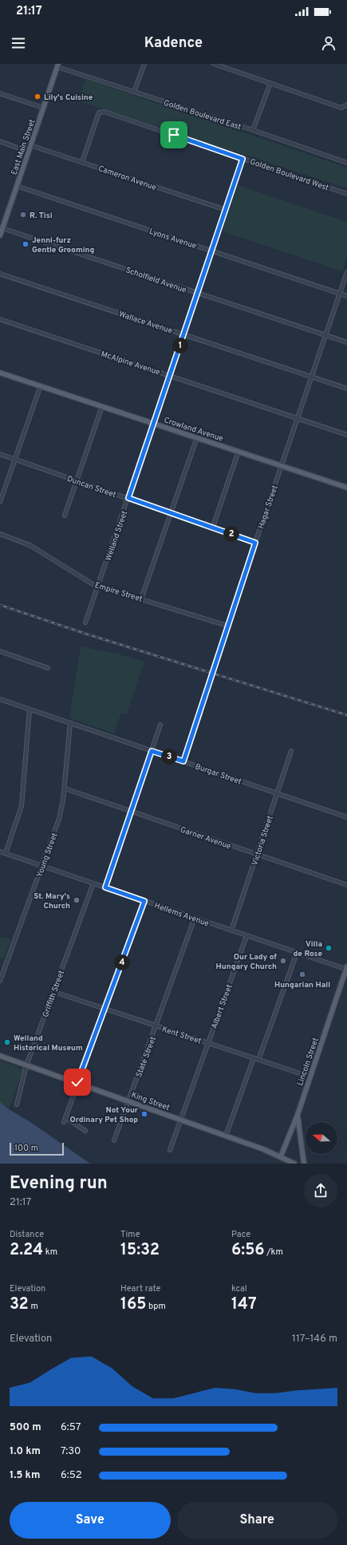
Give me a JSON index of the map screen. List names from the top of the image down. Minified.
{"streets":{"main road":["East Main Street","Crowland Avenue","Lincoln Street","King Street"],"street":["Golden Boulevard East","Golden Boulevard West","Cameron Avenue","Lyons Avenue","Scholfield Avenue","Wallace Avenue","McAlpine Avenue","Duncan Street","Hagar Street","Welland Street","Empire Street","Burgar Street","Garner Avenue","Victoria Street","Young Street","Hellems Avenue","Griffith Street","Albert Street","Kent Street","State Street"]},"crossings":[["Golden Boulevard East","East Main Street"],["East Main Street","Cameron Avenue"],["East Main Street","Lyons Avenue"],["East Main Street","Scholfield Avenue"],["Golden Boulevard West","Cameron Avenue"],["Golden Boulevard West","Welland Street"],["Cameron Avenue","Welland Street"],["Lyons Avenue","Hagar Street"],["Lyons Avenue","Welland Street"],["Scholfield Avenue","Hagar Street"],["Scholfield Avenue","Welland Street"],["Wallace Avenue","Hagar Street"],["Wallace Avenue","Welland Street"],["McAlpine Avenue","Hagar Street"],["McAlpine Avenue","Welland Street"],["Crowland Avenue","Hagar Street"],["Crowland Avenue","Welland Street"],["Duncan Street","Hagar Street"],["Duncan Street","Welland Street"],["Hagar Street","Empire Street"],["Hagar Street","Burgar Street"],["Welland Street","Empire Street"],["Burgar Street","Victoria Street"],["Burgar Street","Young Street"],["Garner Avenue","Victoria Street"],["Garner Avenue","Young Street"],["Victoria Street","Hellems Avenue"],["Young Street","Hellems Avenue"],["Hellems Avenue","Griffith Street"],["Hellems Avenue","Albert Street"],["Hellems Avenue","State Street"],["Hellems Avenue","Lincoln Street"],["Griffith Street","Kent Street"],["Griffith Street","King Street"],["Albert Street","Kent Street"],["Albert Street","King Street"],["Kent Street","State Street"],["Kent Street","Lincoln Street"],["State Street","King Street"]],"places":["Lily's Cuisine","R. Tisi","Jenni-furz Gentle Grooming","St. Mary's Church","Villa de Rose","Our Lady of Hungary Church","Hungarian Hall","Welland Historical Museum","Not Your Ordinary Pet Shop"],"scale_bar":"100 m","north":"left","page":{"status":"21:17","header":"Kadence","pins":["1","2","3","4"],"scale":"100 m","heading":["Evening run","21:17"],"stats":[["Distance","2.24 km"],["Time","15:32"],["Pace","6:56 /km"],["Elevation","32 m"],["Heart rate","165 bpm"],["kcal","147"]],"chart":["Elevation","117–146 m"],"list":[{"name":"500 m","note":"6:57"},{"name":"1.0 km","note":"7:30"},{"name":"1.5 km","note":"6:52"}],"buttons":["Save","Share"]}}
